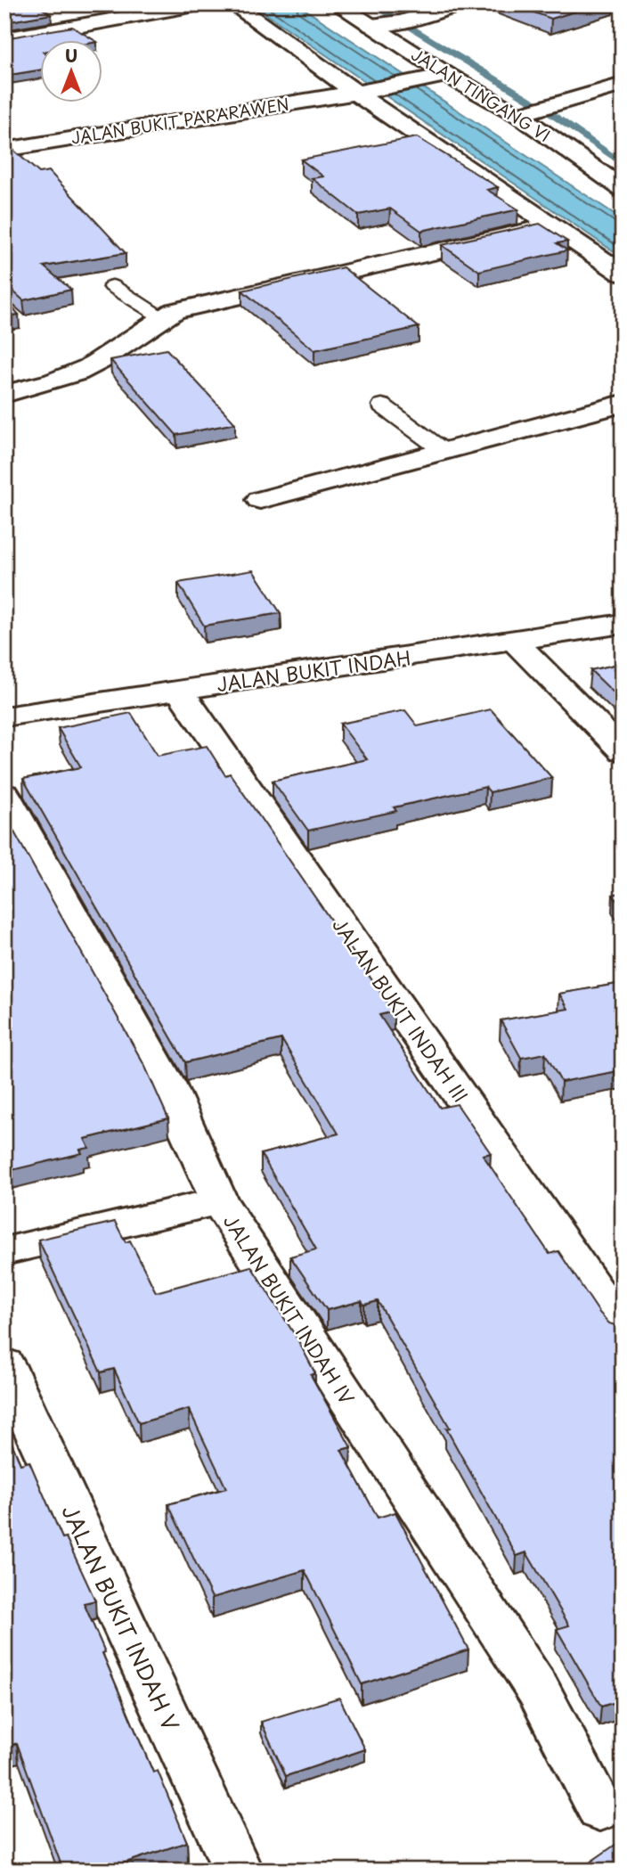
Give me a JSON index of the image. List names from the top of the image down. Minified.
{"streets":{"street":["JALAN TINGANG VI","JALAN BUKIT PARARAWEN","JALAN BUKIT INDAH","JALAN BUKIT INDAH III","JALAN BUKIT INDAH IV","JALAN BUKIT INDAH V"]},"crossings":[["JALAN TINGANG VI","JALAN BUKIT PARARAWEN"],["JALAN BUKIT INDAH","JALAN BUKIT INDAH III"]],"north":"top"}
